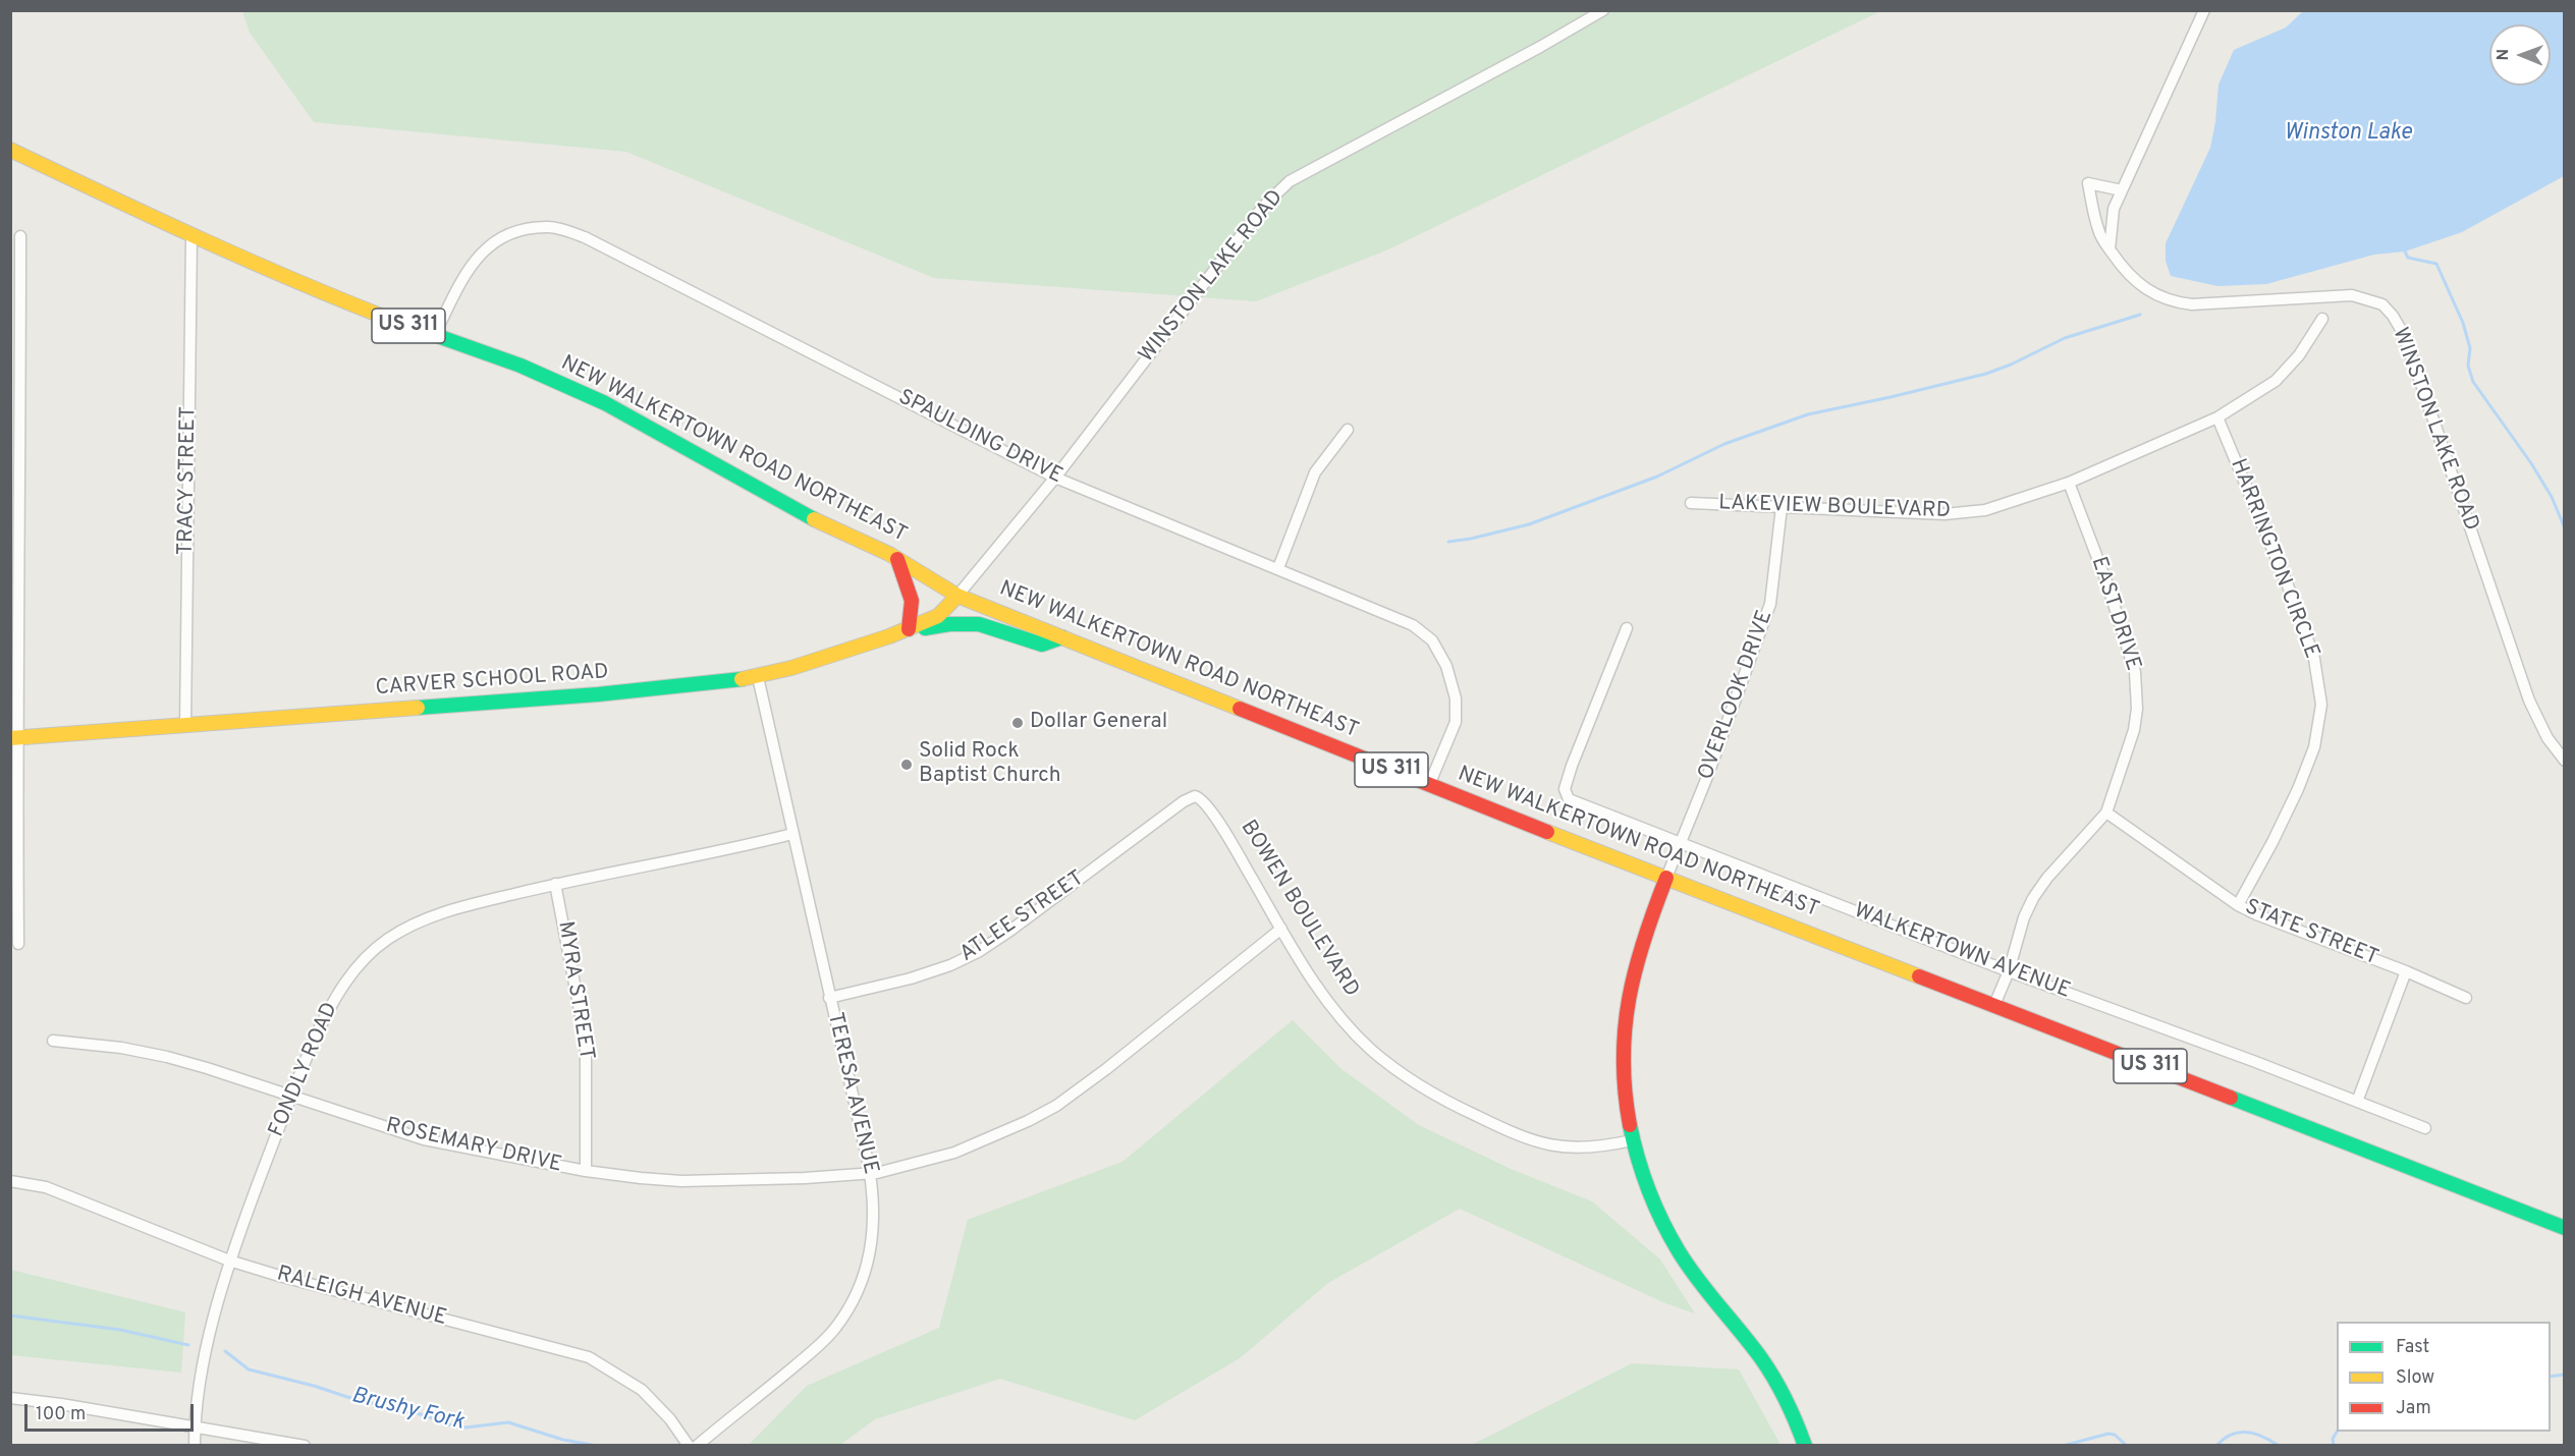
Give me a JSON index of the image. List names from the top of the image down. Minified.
{"streets":{"main road":["US 311","NEW WALKERTOWN ROAD NORTHEAST","CARVER SCHOOL ROAD"],"street":["WINSTON LAKE ROAD","SPAULDING DRIVE","TRACY STREET","LAKEVIEW BOULEVARD","HARRINGTON CIRCLE","EAST DRIVE","OVERLOOK DRIVE","BOWEN BOULEVARD","ATLEE STREET","STATE STREET","WALKERTOWN AVENUE","MYRA STREET","FONDLY ROAD","TERESA AVENUE","ROSEMARY DRIVE","RALEIGH AVENUE"]},"crossings":[["WINSTON LAKE ROAD","SPAULDING DRIVE"],["WINSTON LAKE ROAD","NEW WALKERTOWN ROAD NORTHEAST"],["WINSTON LAKE ROAD","CARVER SCHOOL ROAD"],["SPAULDING DRIVE","NEW WALKERTOWN ROAD NORTHEAST"],["NEW WALKERTOWN ROAD NORTHEAST","TRACY STREET"],["NEW WALKERTOWN ROAD NORTHEAST","EAST DRIVE"],["NEW WALKERTOWN ROAD NORTHEAST","CARVER SCHOOL ROAD"],["NEW WALKERTOWN ROAD NORTHEAST","OVERLOOK DRIVE"],["TRACY STREET","CARVER SCHOOL ROAD"],["LAKEVIEW BOULEVARD","HARRINGTON CIRCLE"],["LAKEVIEW BOULEVARD","EAST DRIVE"],["LAKEVIEW BOULEVARD","OVERLOOK DRIVE"],["HARRINGTON CIRCLE","STATE STREET"],["EAST DRIVE","STATE STREET"],["EAST DRIVE","WALKERTOWN AVENUE"],["CARVER SCHOOL ROAD","TERESA AVENUE"],["OVERLOOK DRIVE","WALKERTOWN AVENUE"],["BOWEN BOULEVARD","ATLEE STREET"],["BOWEN BOULEVARD","ROSEMARY DRIVE"],["ATLEE STREET","TERESA AVENUE"],["MYRA STREET","FONDLY ROAD"],["MYRA STREET","ROSEMARY DRIVE"],["FONDLY ROAD","TERESA AVENUE"],["FONDLY ROAD","ROSEMARY DRIVE"],["FONDLY ROAD","RALEIGH AVENUE"],["TERESA AVENUE","ROSEMARY DRIVE"]],"water":["Winston Lake","Brushy Fork"],"places":["Dollar General","Solid Rock Baptist Church"],"legend":["Fast","Slow","Jam"],"scale_bar":"100 m","north":"left"}
